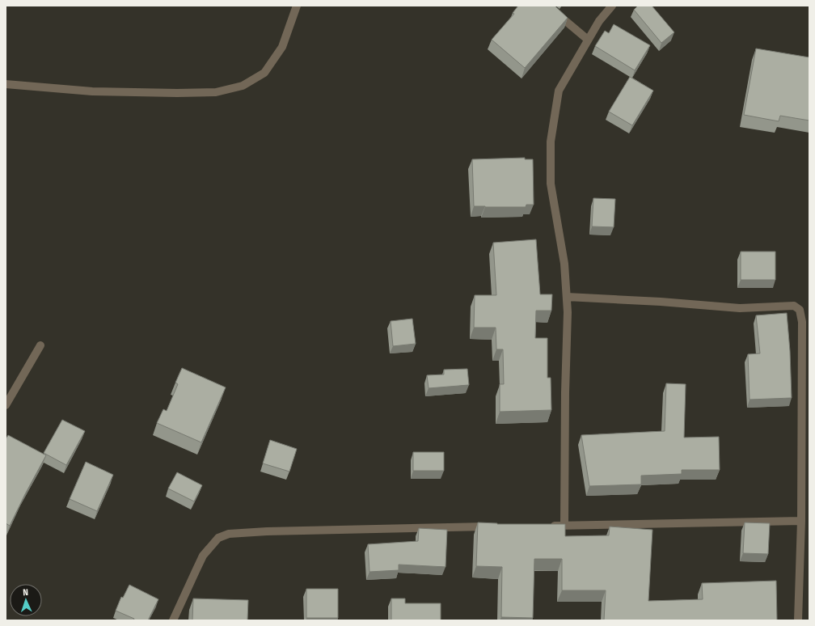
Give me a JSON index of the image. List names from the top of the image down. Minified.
{"north":"top"}
